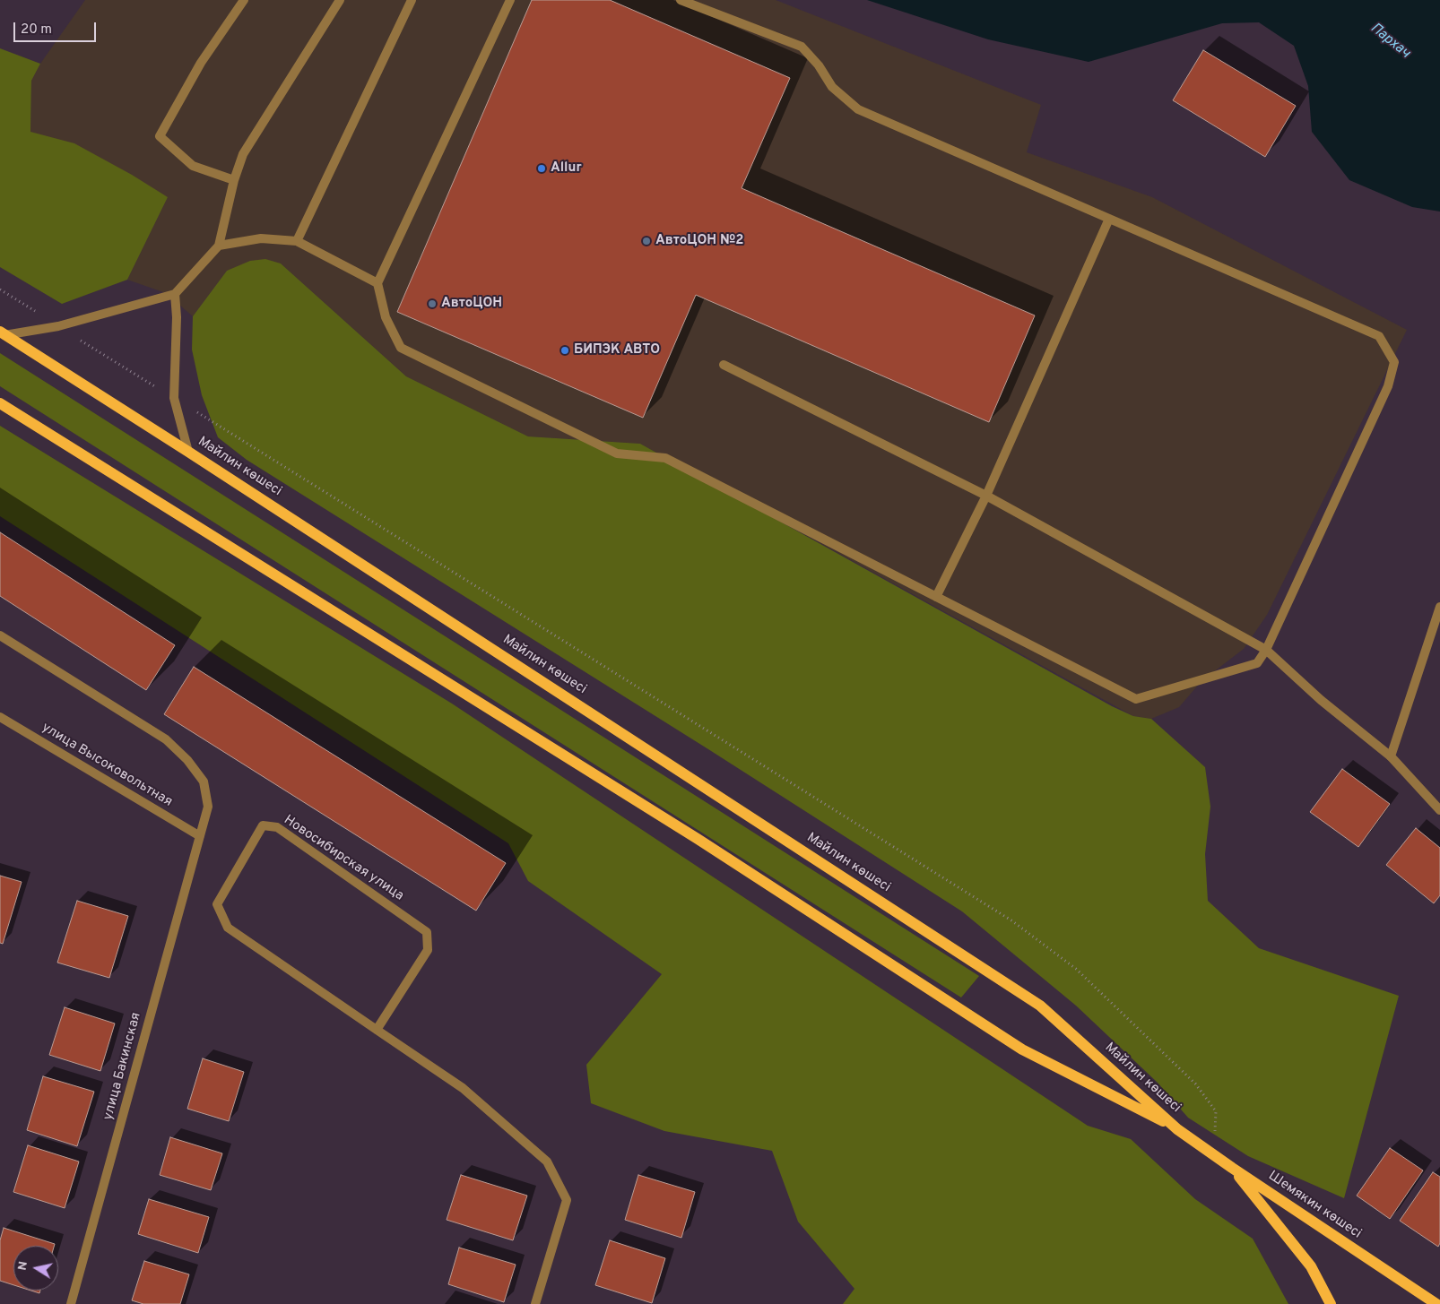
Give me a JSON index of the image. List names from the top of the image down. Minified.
{"streets":{"main road":["Майлин көшесі","Шемякин көшесі"],"street":["улица Высоковольтная","Новосибирская улица","улица Бакинская"]},"crossings":[["Майлин көшесі","Шемякин көшесі"],["улица Высоковольтная","улица Бакинская"]],"water":["Пархач"],"places":["Allur","АвтоЦОН №2","АвтоЦОН","БИПЭК АВТО"],"scale_bar":"20 m","north":"left"}
